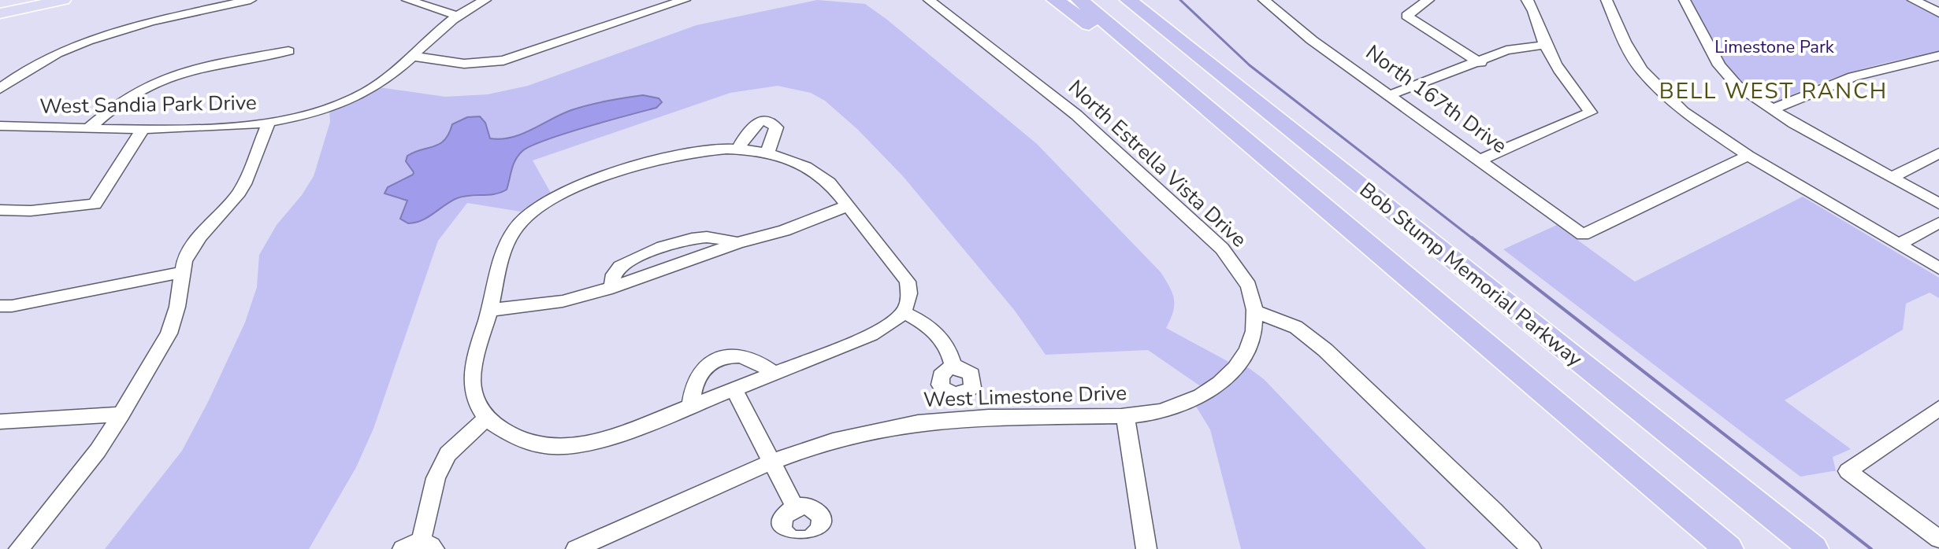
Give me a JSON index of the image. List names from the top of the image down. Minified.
{"streets":{"highway":["Bob Stump Memorial Parkway"],"street":["North 167th Drive","West Sandia Park Drive","North Estrella Vista Drive","West Limestone Drive"]},"crossings":[["North Estrella Vista Drive","West Limestone Drive"]],"districts":["BELL WEST RANCH"],"parks":["Limestone Park"]}
